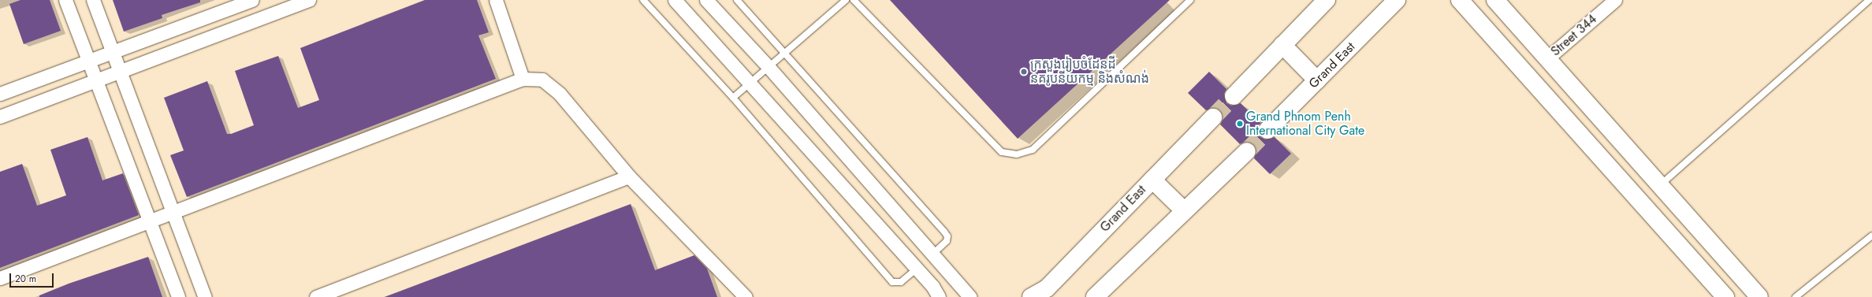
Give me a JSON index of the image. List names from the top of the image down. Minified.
{"streets":{"street":["Street 344","Grand East"]},"places":["ក្រសួងរៀបចំដែនដី នគរូបនីយកម្ម និងសំណង់","Grand Phnom Penh International City Gate"],"scale_bar":"20 m"}
